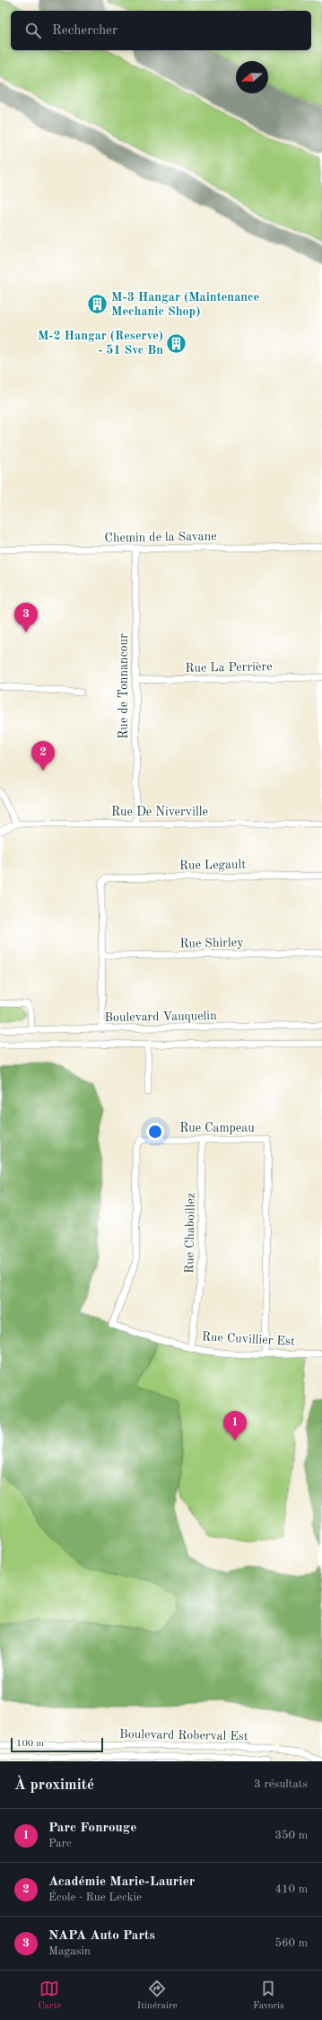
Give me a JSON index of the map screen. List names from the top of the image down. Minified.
{"streets":{"street":["Chemin de la Savane","Rue La Perrière","Rue de Tonnancour","Rue De Niverville","Rue Legault","Rue Shirley","Boulevard Vauquelin","Rue Campeau","Rue Chaboillez","Rue Cuvillier Est","Boulevard Roberval Est"]},"crossings":[["Chemin de la Savane","Rue de Tonnancour"],["Rue La Perrière","Rue de Tonnancour"],["Rue de Tonnancour","Rue De Niverville"],["Rue Legault","Rue Shirley"],["Rue Campeau","Rue Chaboillez"],["Rue Campeau","Rue Cuvillier Est"],["Rue Chaboillez","Rue Cuvillier Est"]],"places":{"building":["M-3 Hangar (Maintenance Mechanic Shop)","M-2 Hangar (Reserve) - 51 Svc Bn"]},"scale_bar":"100 m","north":"left","page":{"search":"Rechercher","pins":["3","2","1"],"scale":"100 m","heading":["À proximité","3 résultats"],"list":[{"mark":"1","name":"Parc Fonrouge","note":"Parc","value":"350 m"},{"mark":"2","name":"Académie Marie-Laurier","note":"École · Rue Leckie","value":"410 m"},{"mark":"3","name":"NAPA Auto Parts","note":"Magasin","value":"560 m"}],"nav":["Carte","Itinéraire","Favoris"]}}
